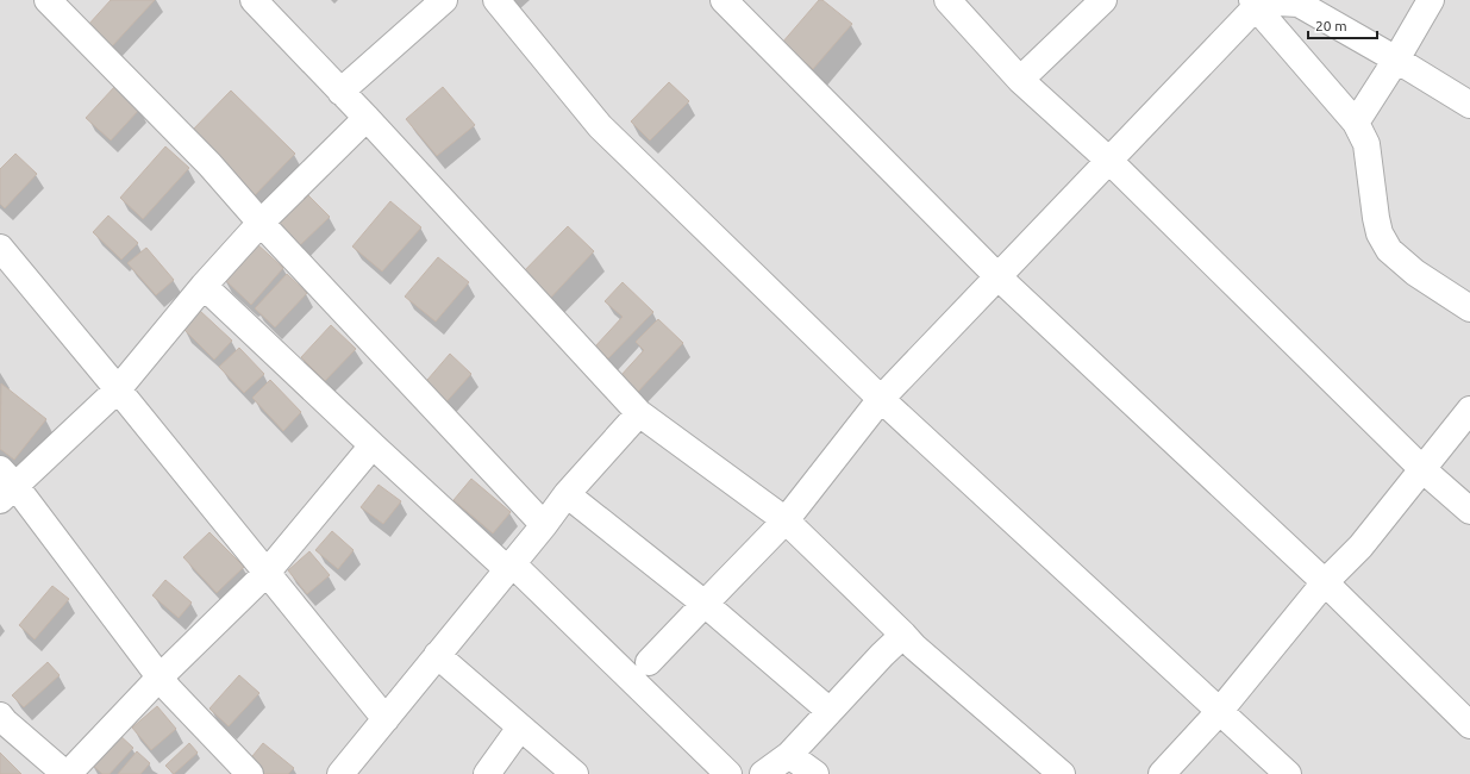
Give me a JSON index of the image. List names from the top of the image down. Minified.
{"scale_bar":"20 m"}
